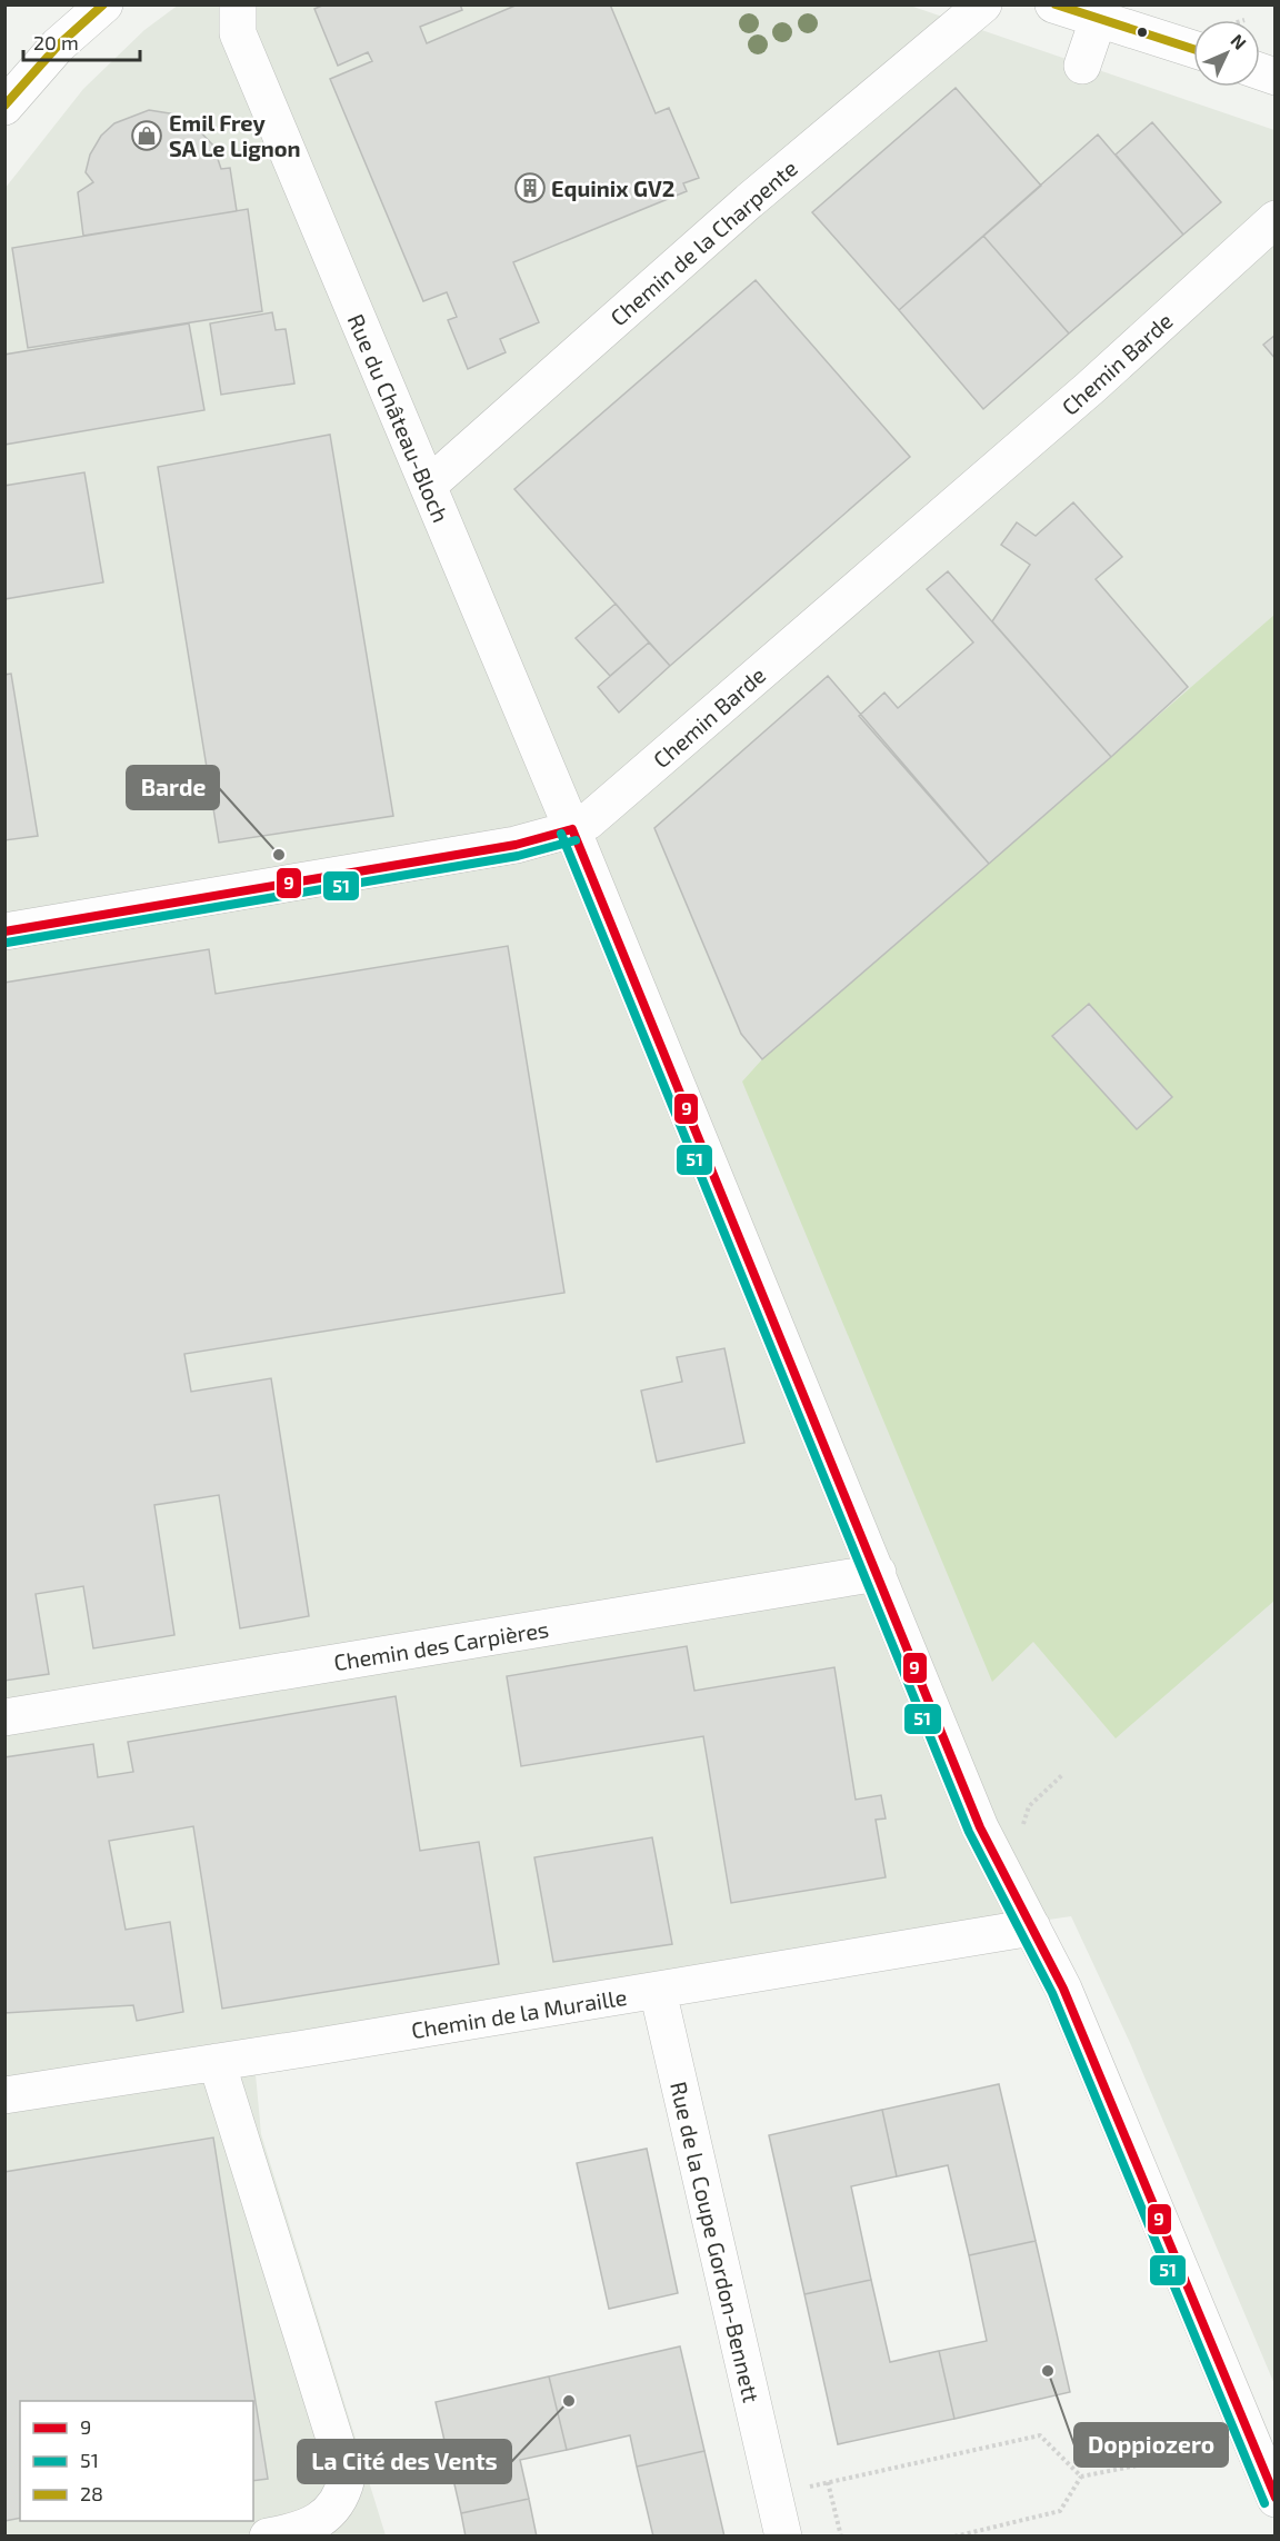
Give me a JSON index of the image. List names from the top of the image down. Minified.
{"streets":{"street":["Chemin de la Charpente","Chemin Barde","Rue du Château-Bloch","Chemin des Carpières","Chemin de la Muraille","Rue de la Coupe Gordon-Bennett"]},"crossings":[["Chemin de la Charpente","Rue du Château-Bloch"],["Chemin Barde","Rue du Château-Bloch"],["Rue du Château-Bloch","Chemin des Carpières"],["Rue du Château-Bloch","Chemin de la Muraille"],["Chemin de la Muraille","Rue de la Coupe Gordon-Bennett"]],"places":{"shop":["Emil Frey SA Le Lignon"],"building":["Equinix GV2"],"other":["Barde","Doppiozero","La Cité des Vents"]},"lines":["transit line 28","transit line 9","transit line 51"],"legend":["9","51","28"],"scale_bar":"20 m","north":"top right"}
